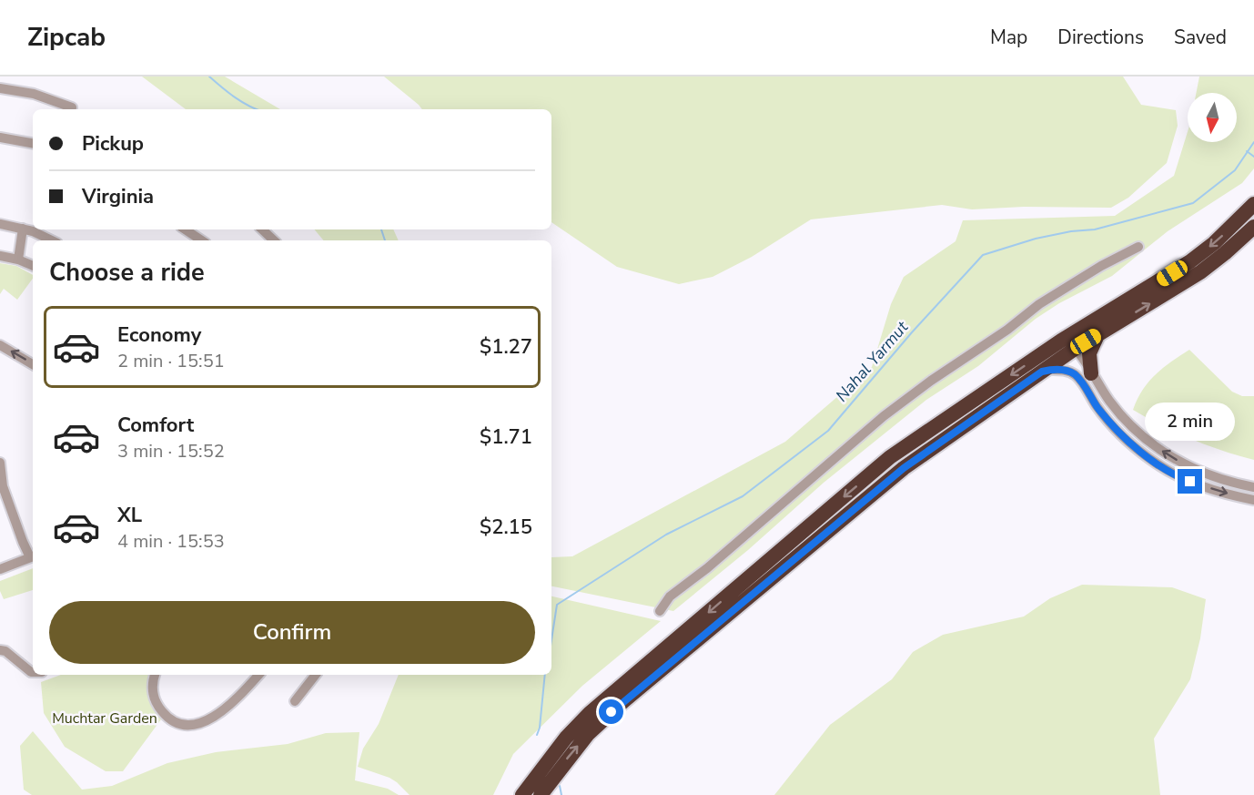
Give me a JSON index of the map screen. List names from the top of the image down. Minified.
{"water":["Nahal Yarmut"],"parks":["Muchtar Garden"],"north":"bottom","page":{"header":"Zipcab","nav":["Map","Directions","Saved"],"banner":["Pickup","Virginia"],"heading":"Choose a ride","list":[{"name":"Economy","note":"2 min · 15:51","value":"$1.27"},{"name":"Comfort","note":"3 min · 15:52","value":"$1.71"},{"name":"XL","note":"4 min · 15:53","value":"$2.15"}],"bubble":"2 min","buttons":"Confirm"}}
